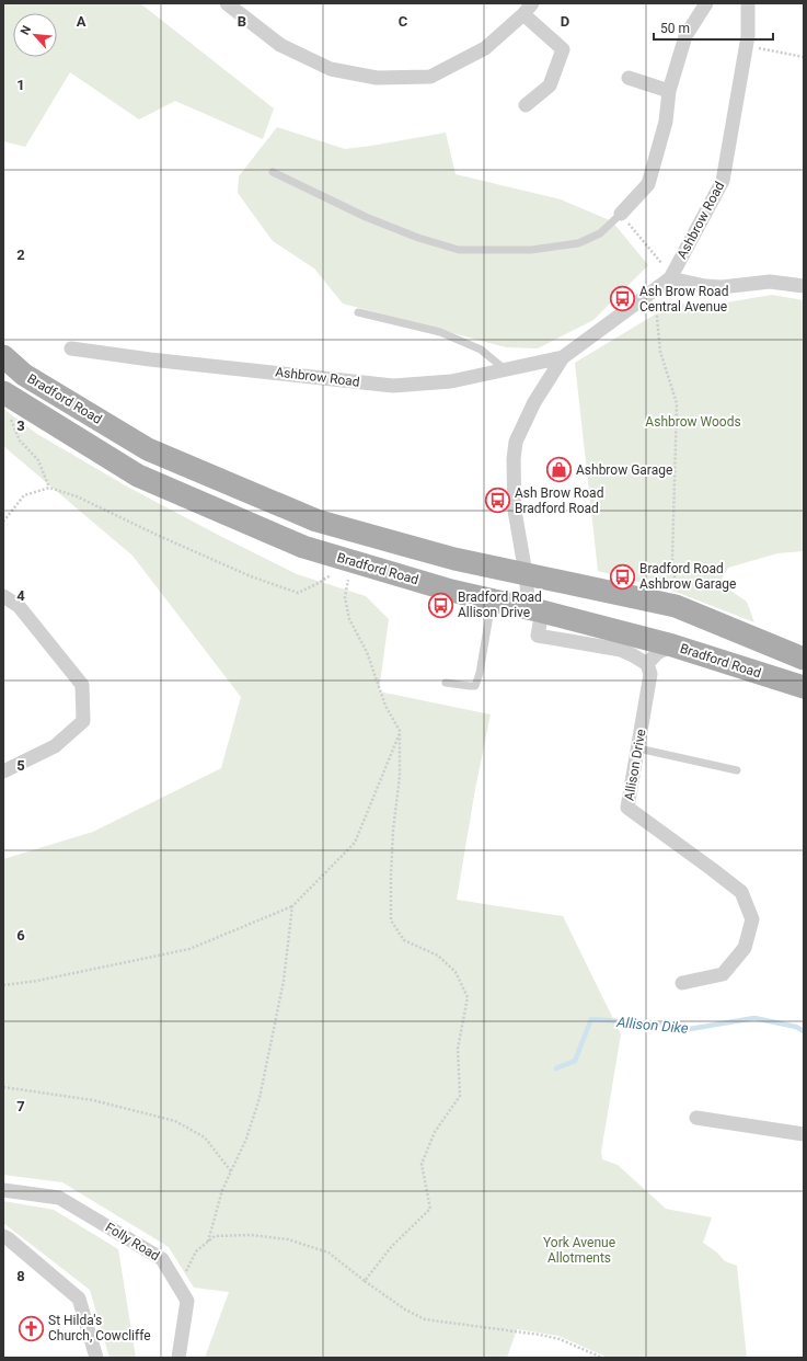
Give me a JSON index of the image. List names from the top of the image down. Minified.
{"streets":{"main road":["Bradford Road"],"street":["Ashbrow Road","Allison Drive","Folly Road"]},"crossings":[["Ashbrow Road","Bradford Road"]],"water":["Allison Dike"],"parks":["Ashbrow Woods","York Avenue Allotments"],"places":{"bus stop":["Ash Brow Road Central Avenue","Ash Brow Road Bradford Road","Bradford Road Ashbrow Garage","Bradford Road Allison Drive"],"shop":["Ashbrow Garage"],"church":["St Hilda's Church, Cowcliffe"]},"scale_bar":"50 m","north":"top left","grid":{"columns":["A","B","C","D"],"rows":["1","2","3","4","5","6","7","8"]}}
